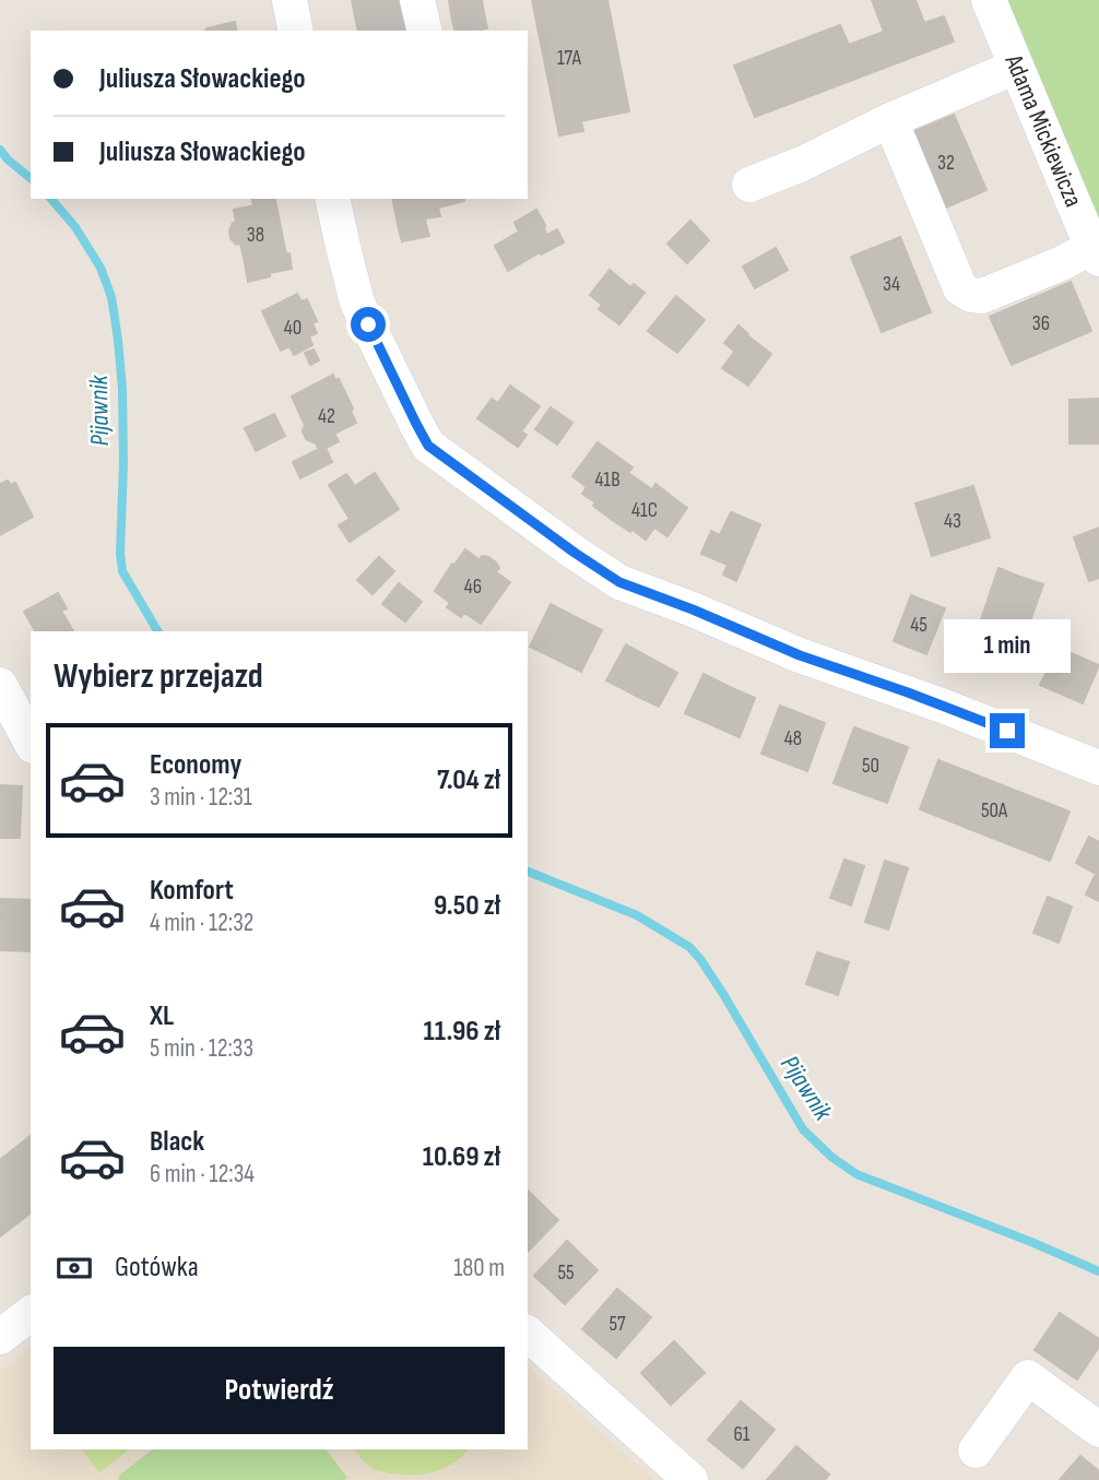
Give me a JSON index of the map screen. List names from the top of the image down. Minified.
{"streets":{"street":["Adama Mickiewicza"]},"water":["Pijawnik"],"house_numbers":["17A","32","38","34","36","40","42","41B","41C","43","46","45","48","50","50A","55","57","61"],"page":{"banner":["Juliusza Słowackiego","Juliusza Słowackiego"],"bubble":"1 min","heading":"Wybierz przejazd","list":[{"name":"Economy","note":"3 min · 12:31","value":"7.04 zł"},{"name":"Komfort","note":"4 min · 12:32","value":"9.50 zł"},{"name":"XL","note":"5 min · 12:33","value":"11.96 zł"},{"name":"Black","note":"6 min · 12:34","value":"10.69 zł"}],"pay":["Gotówka","180 m"],"buttons":"Potwierdź"}}
